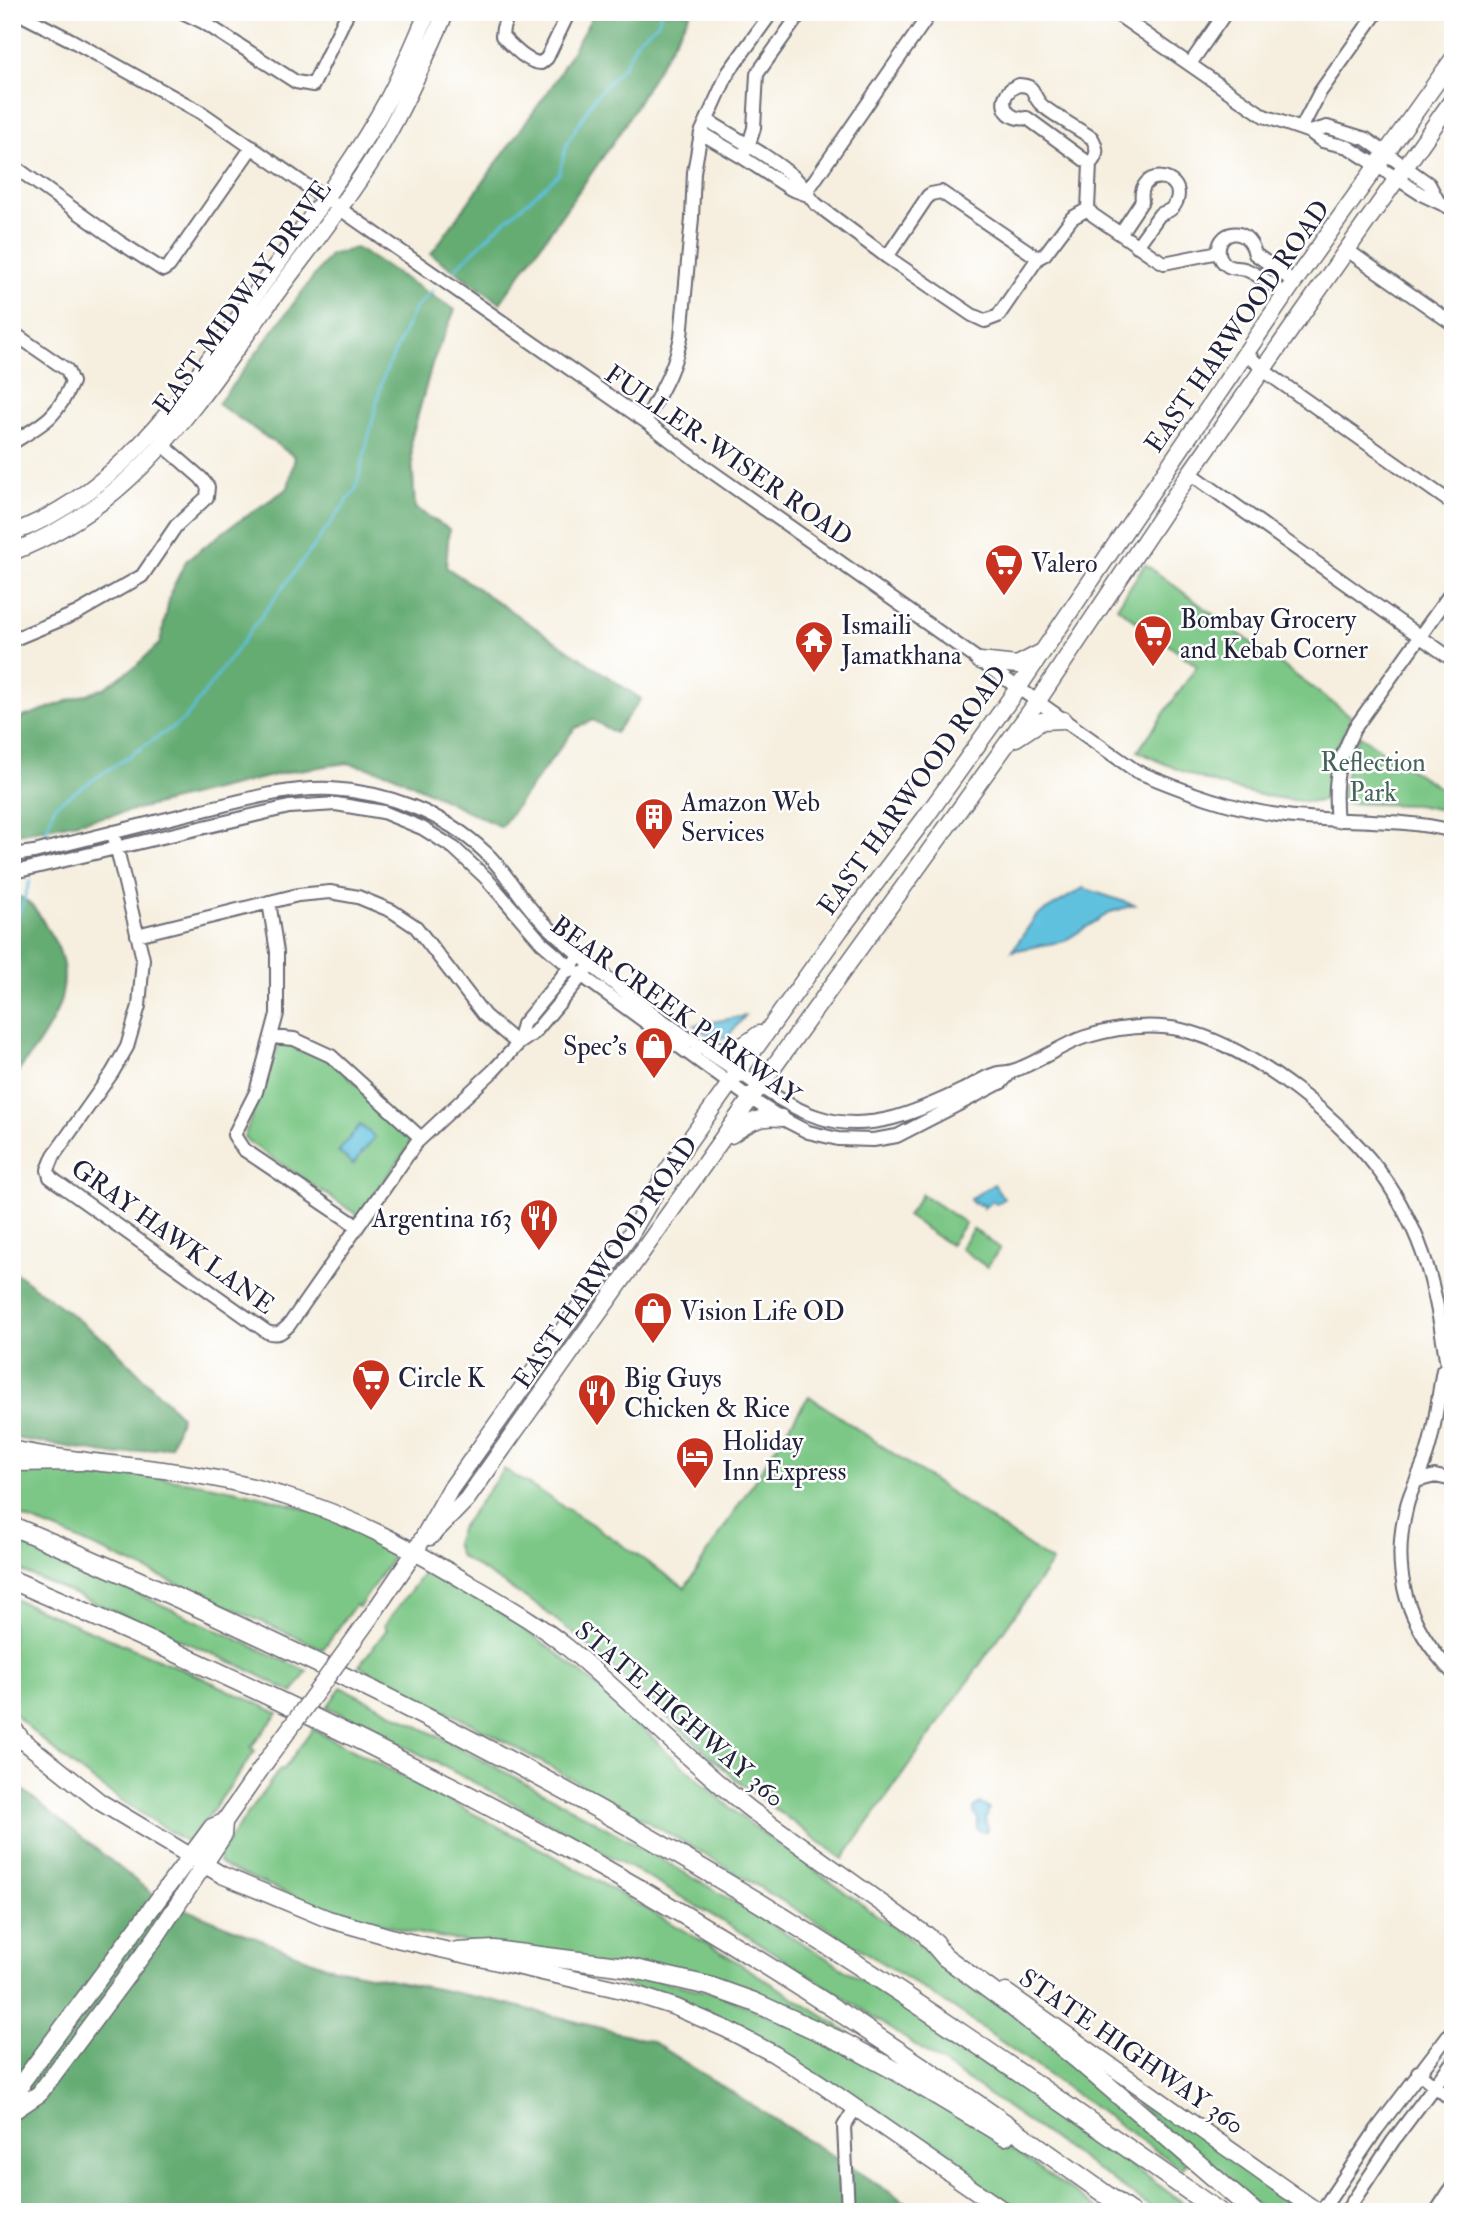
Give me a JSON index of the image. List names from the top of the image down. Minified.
{"streets":{"main road":["EAST MIDWAY DRIVE","EAST HARWOOD ROAD","STATE HIGHWAY 360"],"street":["FULLER-WISER ROAD","BEAR CREEK PARKWAY","GRAY HAWK LANE"]},"crossings":[["EAST MIDWAY DRIVE","FULLER-WISER ROAD"],["EAST HARWOOD ROAD","FULLER-WISER ROAD"],["EAST HARWOOD ROAD","BEAR CREEK PARKWAY"],["EAST HARWOOD ROAD","STATE HIGHWAY 360"]],"parks":["Reflection Park"],"places":{"supermarket":["Valero","Bombay Grocery and Kebab Corner","Circle K"],"temple":["Ismaili Jamatkhana"],"building":["Amazon Web Services"],"shop":["Spec's","Vision Life OD"],"restaurant":["Argentina 163","Big Guys Chicken & Rice"],"hotel":["Holiday Inn Express"]}}
